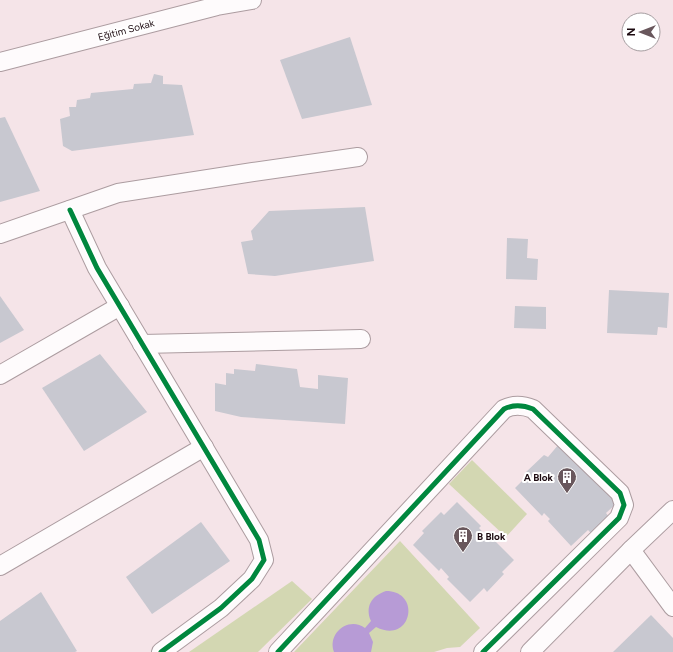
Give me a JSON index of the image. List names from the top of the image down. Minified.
{"streets":{"street":["Eğitim Sokak"]},"places":{"building":["A Blok","B Blok"]},"north":"left"}
